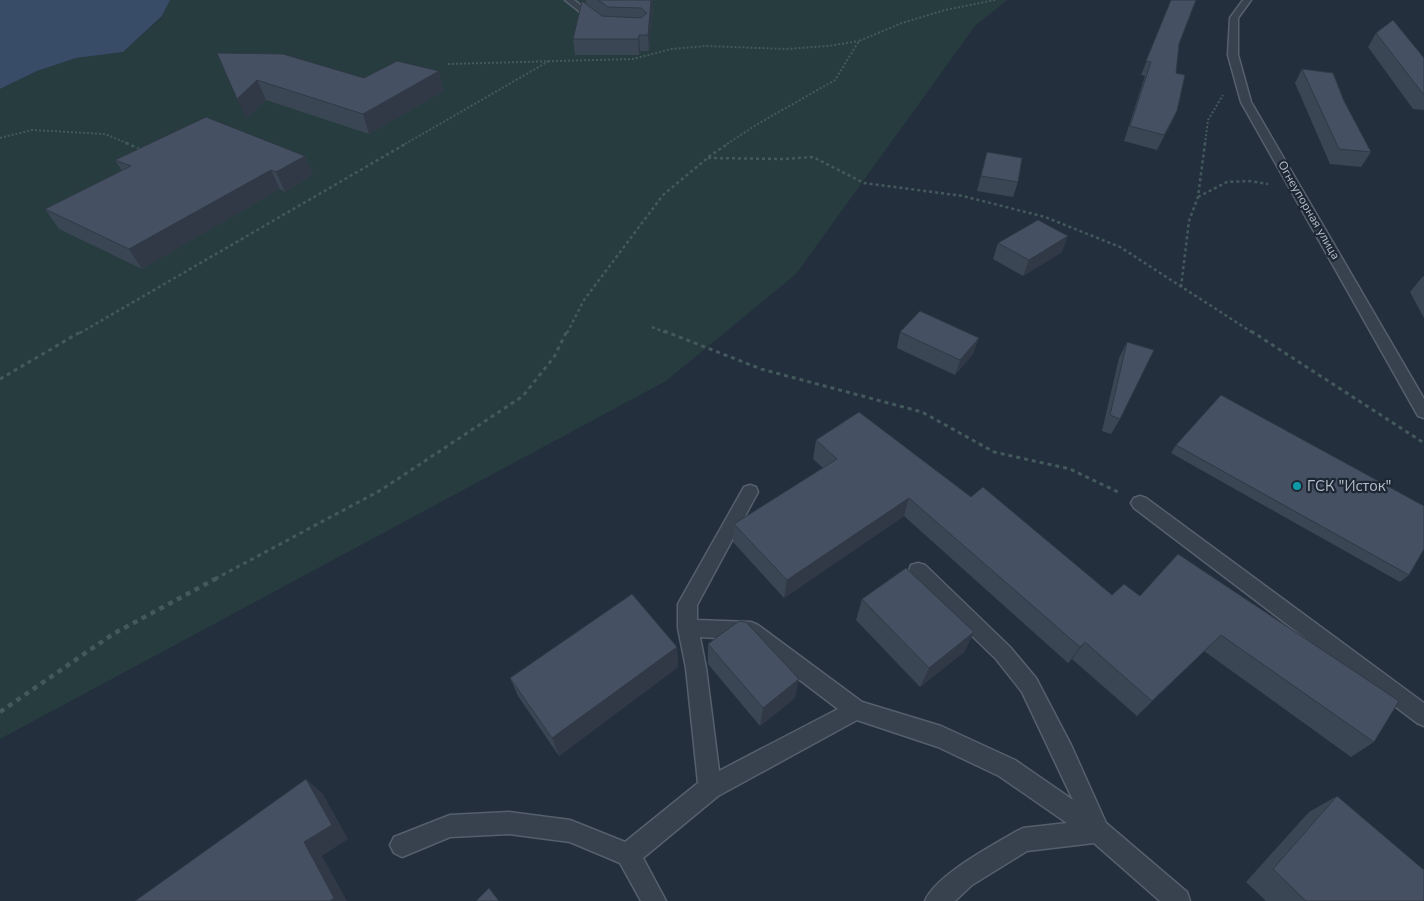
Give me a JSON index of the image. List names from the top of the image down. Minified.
{"streets":{"lane":["Огнеупорная улица"]},"places":["ГСК \"Исток\""]}
